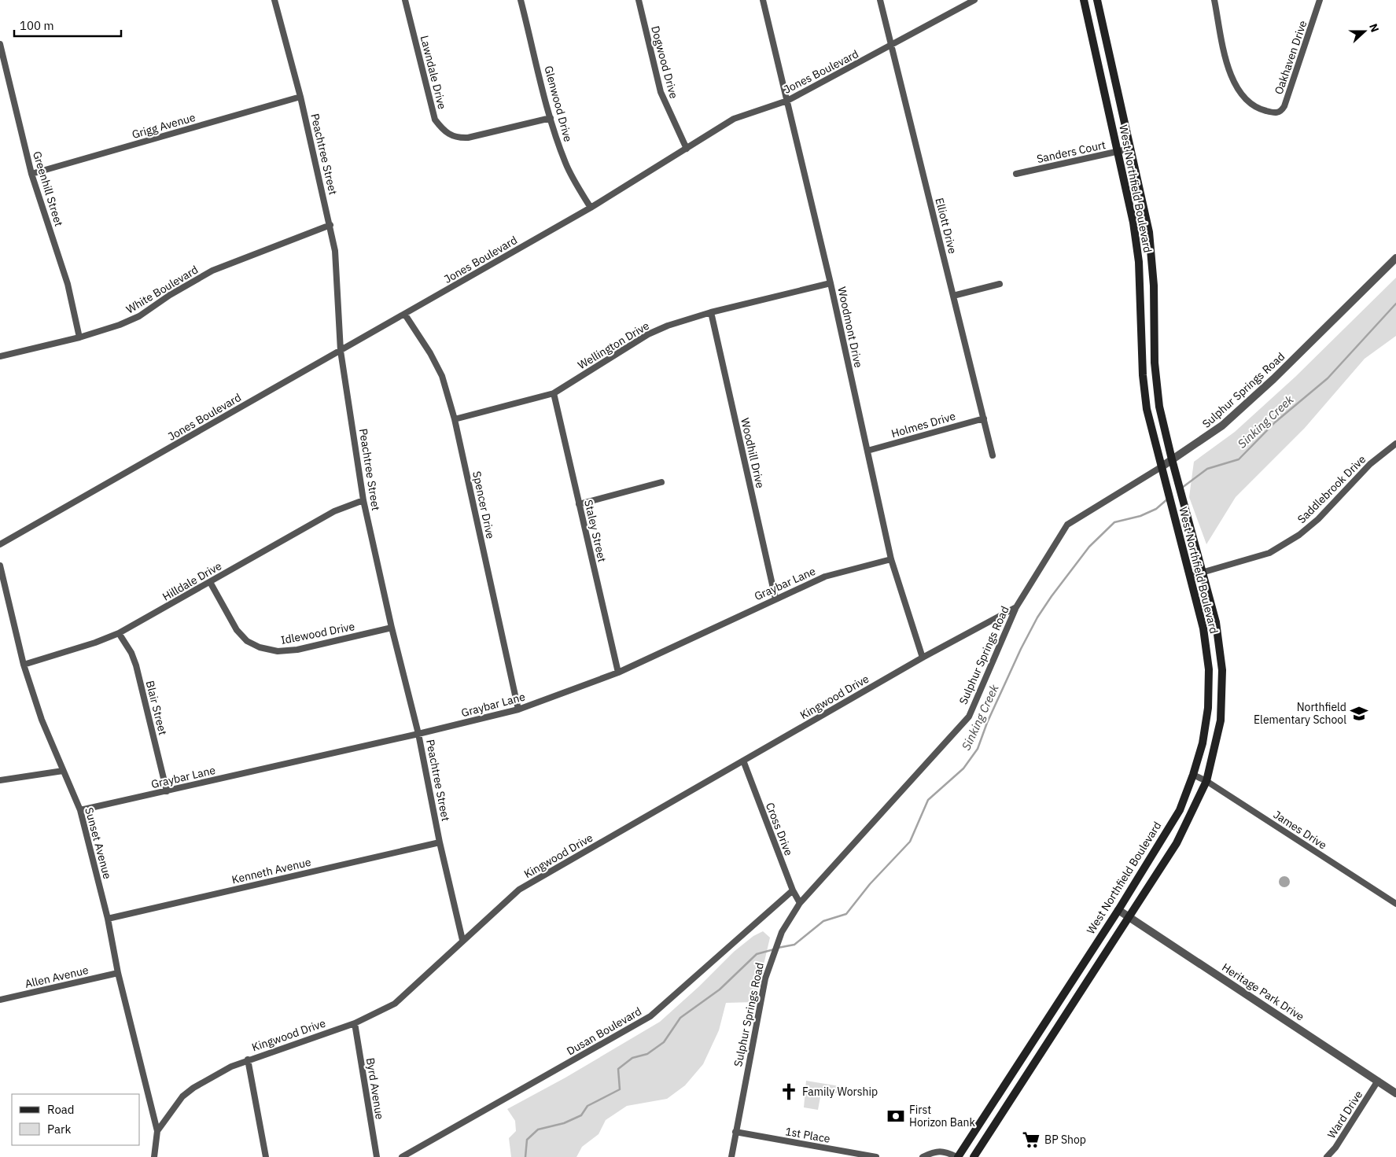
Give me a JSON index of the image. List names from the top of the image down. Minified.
{"streets":{"main road":["West Northfield Boulevard"],"street":["Oakhaven Drive","Dogwood Drive","Jones Boulevard","Lawndale Drive","Glenwood Drive","Grigg Avenue","Sanders Court","Peachtree Street","Greenhill Street","Elliott Drive","White Boulevard","Woodmont Drive","Wellington Drive","Sulphur Springs Road","Holmes Drive","Woodhill Drive","Saddlebrook Drive","Spencer Drive","Staley Street","Hilldale Drive","Graybar Lane","Idlewood Drive","Kingwood Drive","Blair Street","Cross Drive","James Drive","Sunset Avenue","Kenneth Avenue","Allen Avenue","Heritage Park Drive","Dusan Boulevard","Byrd Avenue","Ward Drive","1st Place"]},"crossings":[["Dogwood Drive","Jones Boulevard"],["Jones Boulevard","Glenwood Drive"],["Jones Boulevard","Peachtree Street"],["Jones Boulevard","Elliott Drive"],["Jones Boulevard","Woodmont Drive"],["Jones Boulevard","Spencer Drive"],["Lawndale Drive","Glenwood Drive"],["Grigg Avenue","Peachtree Street"],["Grigg Avenue","Greenhill Street"],["Sanders Court","West Northfield Boulevard"],["Peachtree Street","White Boulevard"],["Peachtree Street","Hilldale Drive"],["Peachtree Street","Graybar Lane"],["Peachtree Street","Idlewood Drive"],["Peachtree Street","Kingwood Drive"],["Peachtree Street","Kenneth Avenue"],["Greenhill Street","White Boulevard"],["West Northfield Boulevard","Sulphur Springs Road"],["West Northfield Boulevard","Saddlebrook Drive"],["West Northfield Boulevard","James Drive"],["West Northfield Boulevard","Heritage Park Drive"],["Elliott Drive","Holmes Drive"],["Woodmont Drive","Wellington Drive"],["Woodmont Drive","Holmes Drive"],["Woodmont Drive","Graybar Lane"],["Woodmont Drive","Kingwood Drive"],["Wellington Drive","Woodhill Drive"],["Wellington Drive","Spencer Drive"],["Wellington Drive","Staley Street"],["Sulphur Springs Road","Kingwood Drive"],["Sulphur Springs Road","Cross Drive"],["Sulphur Springs Road","1st Place"],["Woodhill Drive","Graybar Lane"],["Spencer Drive","Graybar Lane"],["Staley Street","Graybar Lane"],["Hilldale Drive","Idlewood Drive"],["Hilldale Drive","Blair Street"],["Hilldale Drive","Sunset Avenue"],["Graybar Lane","Blair Street"],["Graybar Lane","Sunset Avenue"],["Kingwood Drive","Cross Drive"],["Kingwood Drive","Sunset Avenue"],["Kingwood Drive","Byrd Avenue"],["Cross Drive","Dusan Boulevard"],["Sunset Avenue","Kenneth Avenue"],["Sunset Avenue","Allen Avenue"],["Heritage Park Drive","Ward Drive"]],"water":["Sinking Creek"],"places":{"school or university":["Northfield Elementary School"],"church":["Family Worship"],"bank":["First Horizon Bank"],"supermarket":["BP Shop"]},"legend":["Road","Park"],"scale_bar":"100 m","north":"right"}
